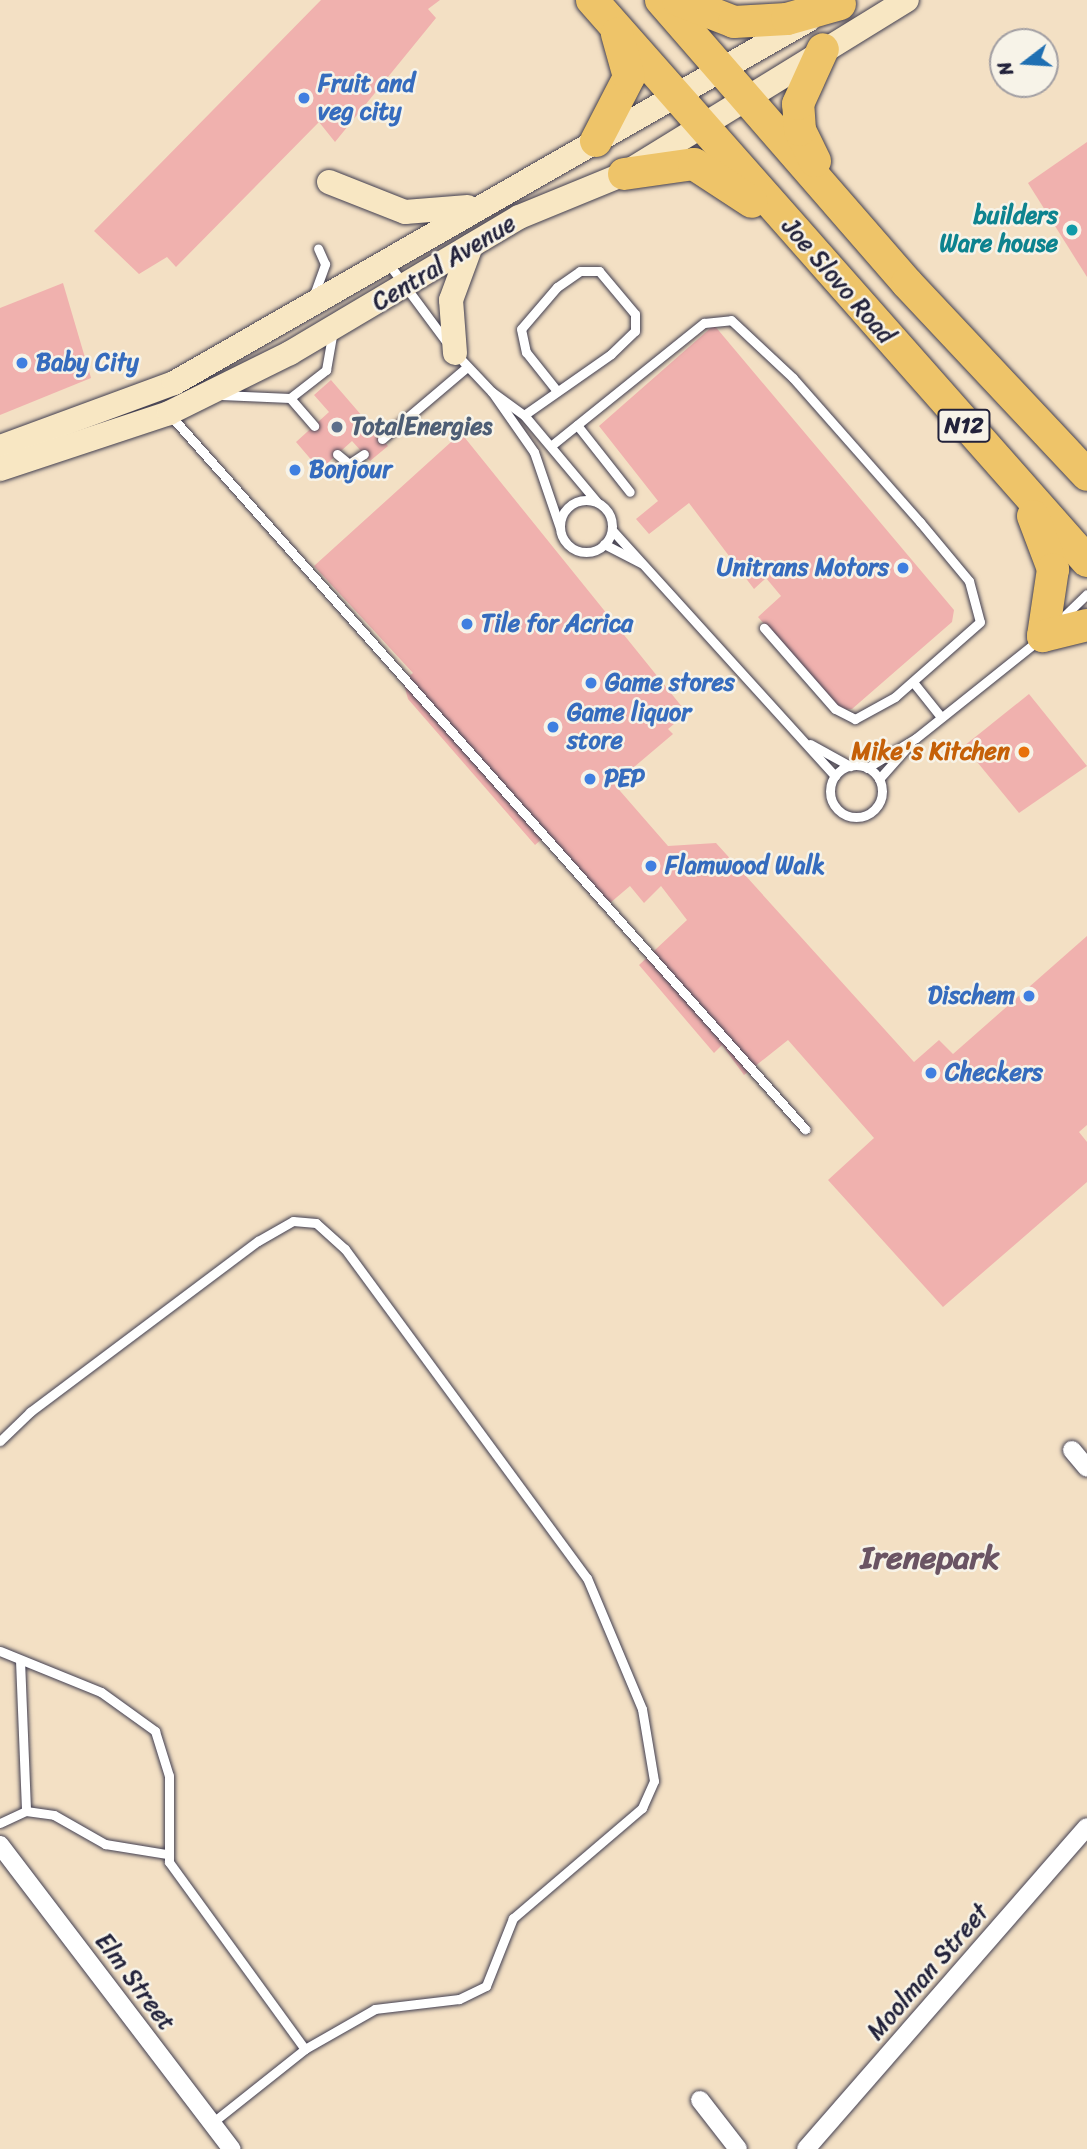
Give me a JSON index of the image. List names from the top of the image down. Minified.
{"streets":{"highway":["Joe Slovo Road","N12"],"street":["Central Avenue","Moolman Street","Elm Street"]},"crossings":[["Central Avenue","Joe Slovo Road"]],"districts":["Irenepark"],"places":["Fruit and veg city","builders Ware house","Baby City","TotalEnergies","Bonjour","Unitrans Motors","Tile for Acrica","Game stores","Game liquor store","Mike's Kitchen","PEP","Flamwood Walk","Dischem","Checkers"],"north":"left"}
